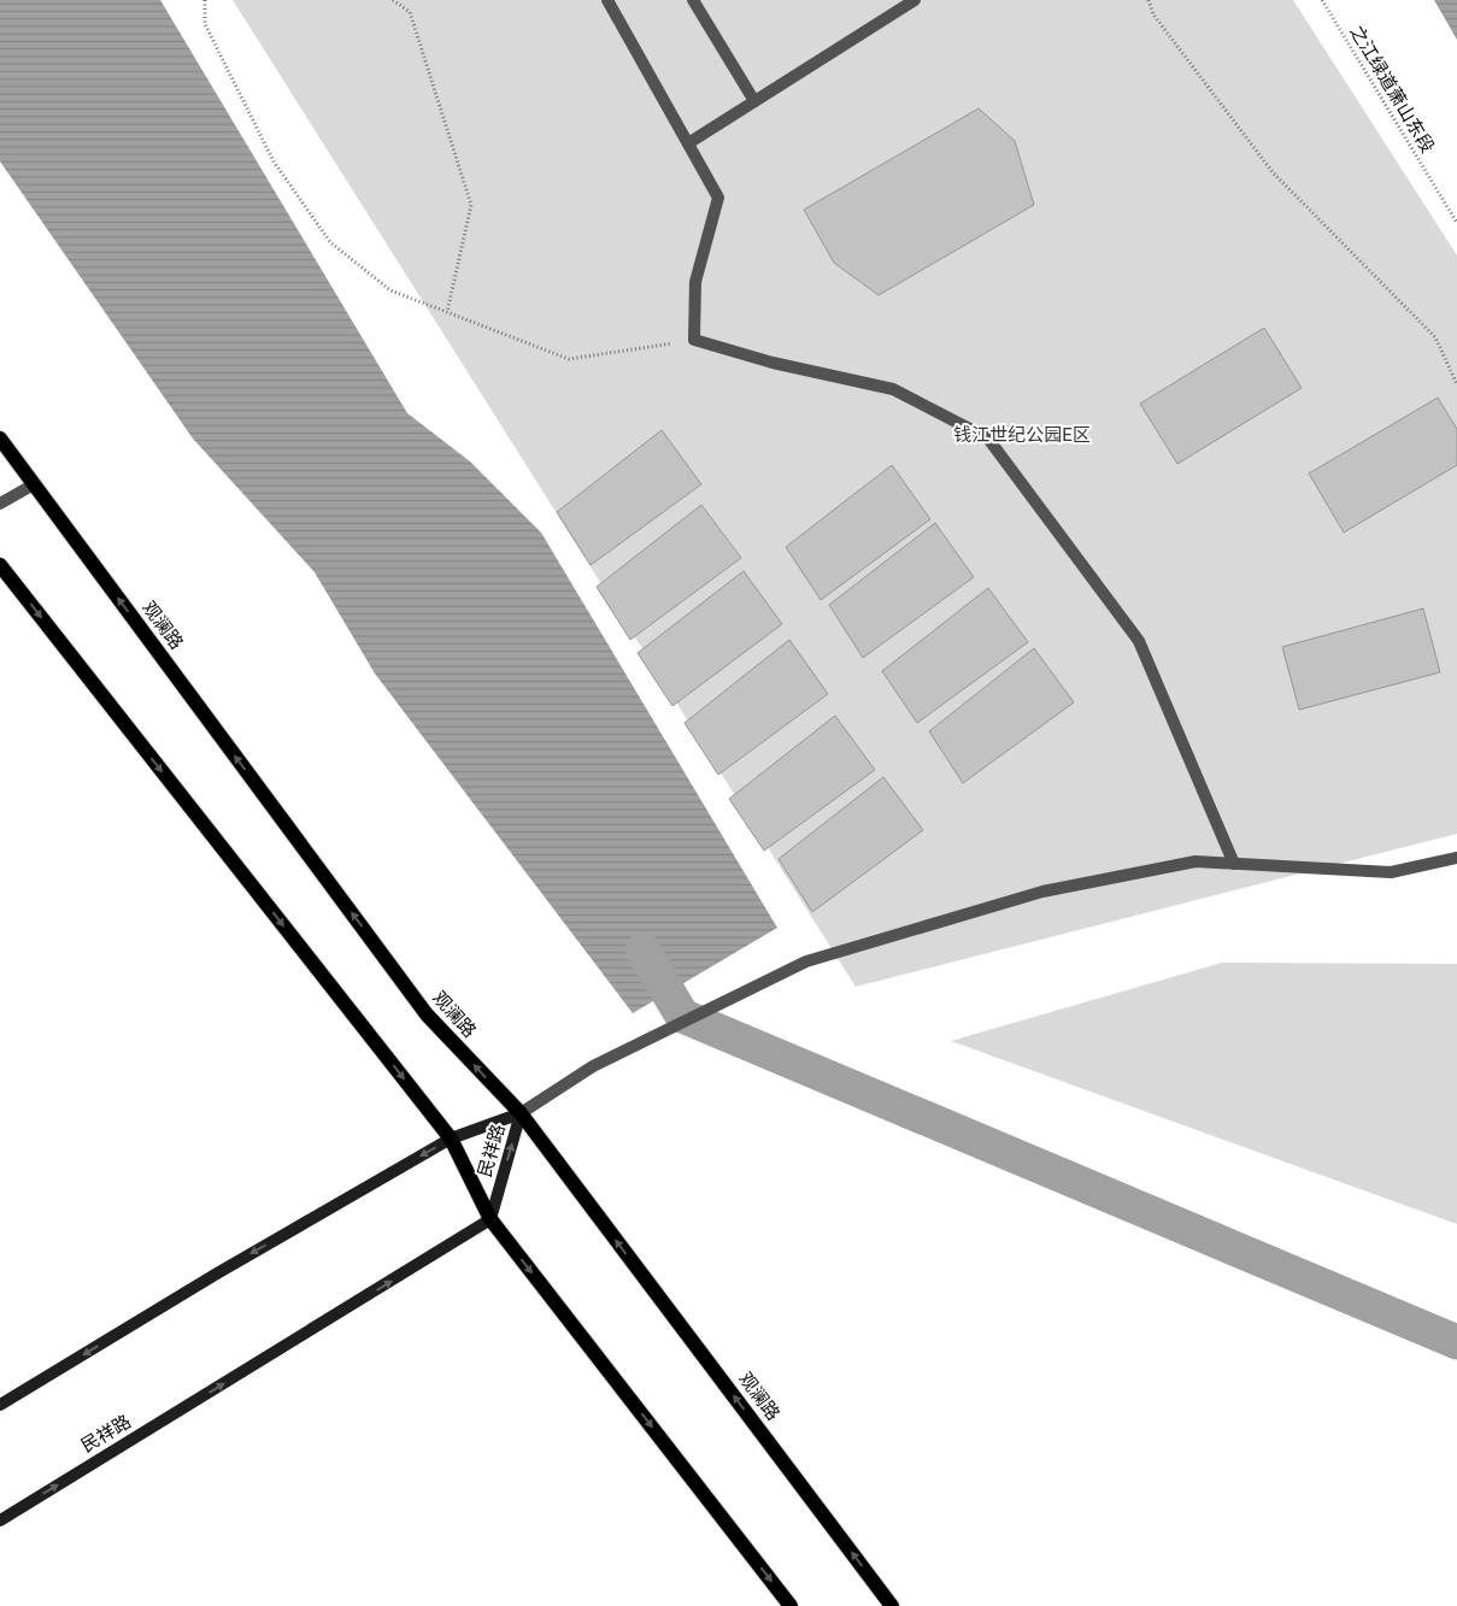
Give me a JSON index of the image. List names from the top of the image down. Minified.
{"streets":{"main road":["观澜路","民祥路"],"path":["之江绿道萧山东段"]},"crossings":[["观澜路","民祥路"]],"parks":["钱江世纪公园E区"]}
